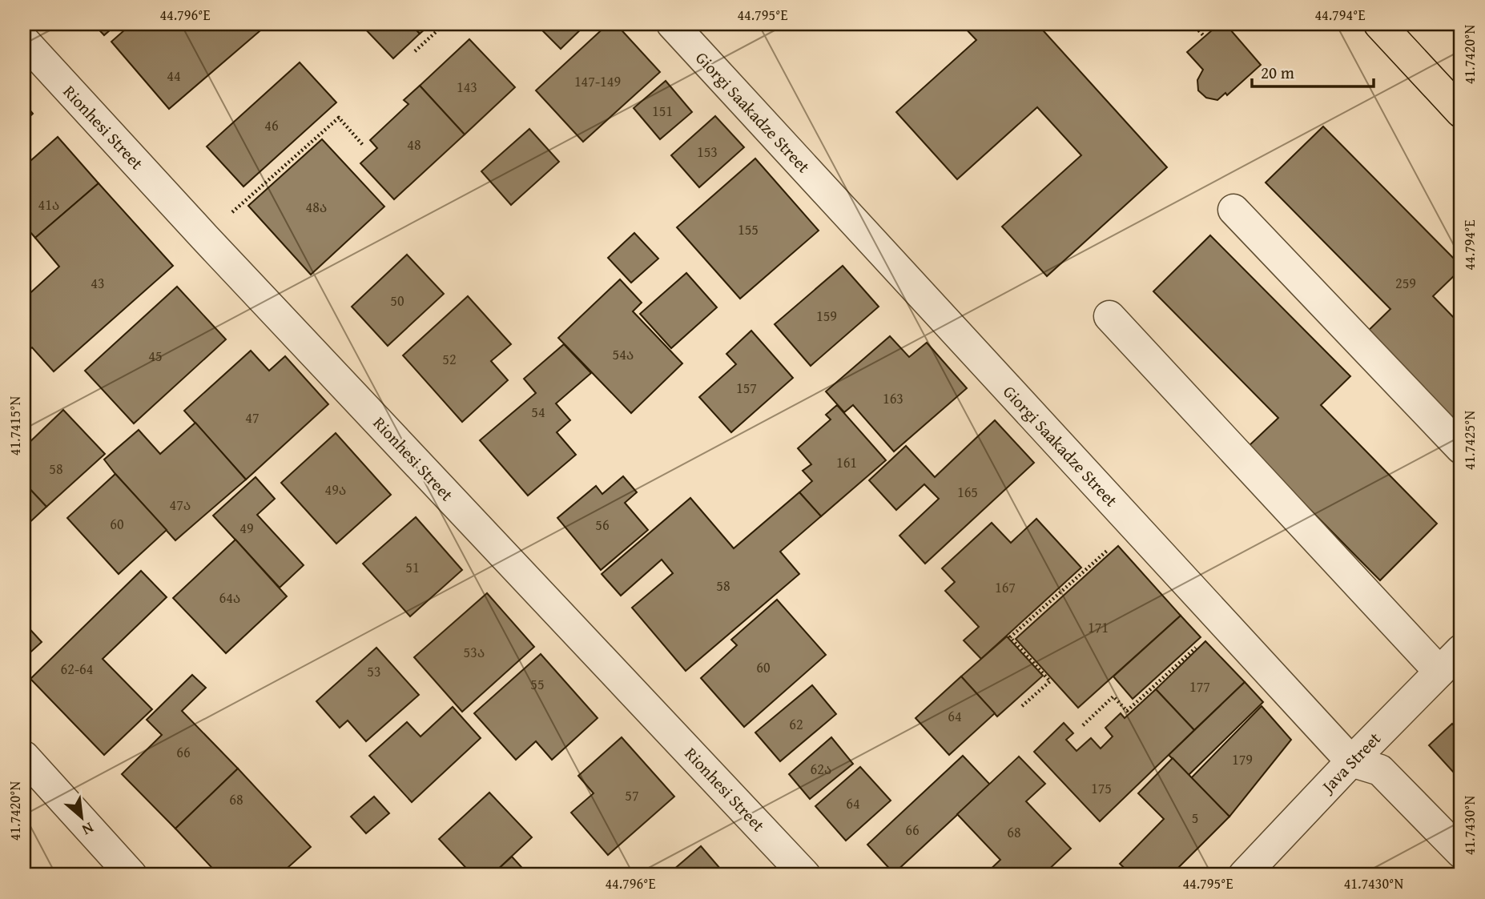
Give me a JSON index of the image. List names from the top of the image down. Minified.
{"streets":{"street":["Giorgi Saakadze Street","Rionhesi Street","Java Street"]},"crossings":[["Giorgi Saakadze Street","Java Street"]],"house_numbers":["44","147-149","143","151","46","48","153","41ა","48ა","155","43","259","50","159","54ა","45","52","157","163","54","47","161","58","49ა","165","47ა","60","56","49","51","58","167","64ა","171","53ა","60","62-64","53","55","177","64","62","66","179","62ა","175","57","68","64","5","66","68"],"scale_bar":"20 m","north":"bottom right","coordinates":["44.796°E","44.795°E","44.794°E","41.7420°N","41.7415°N","41.7425°N","41.7430°N"]}
